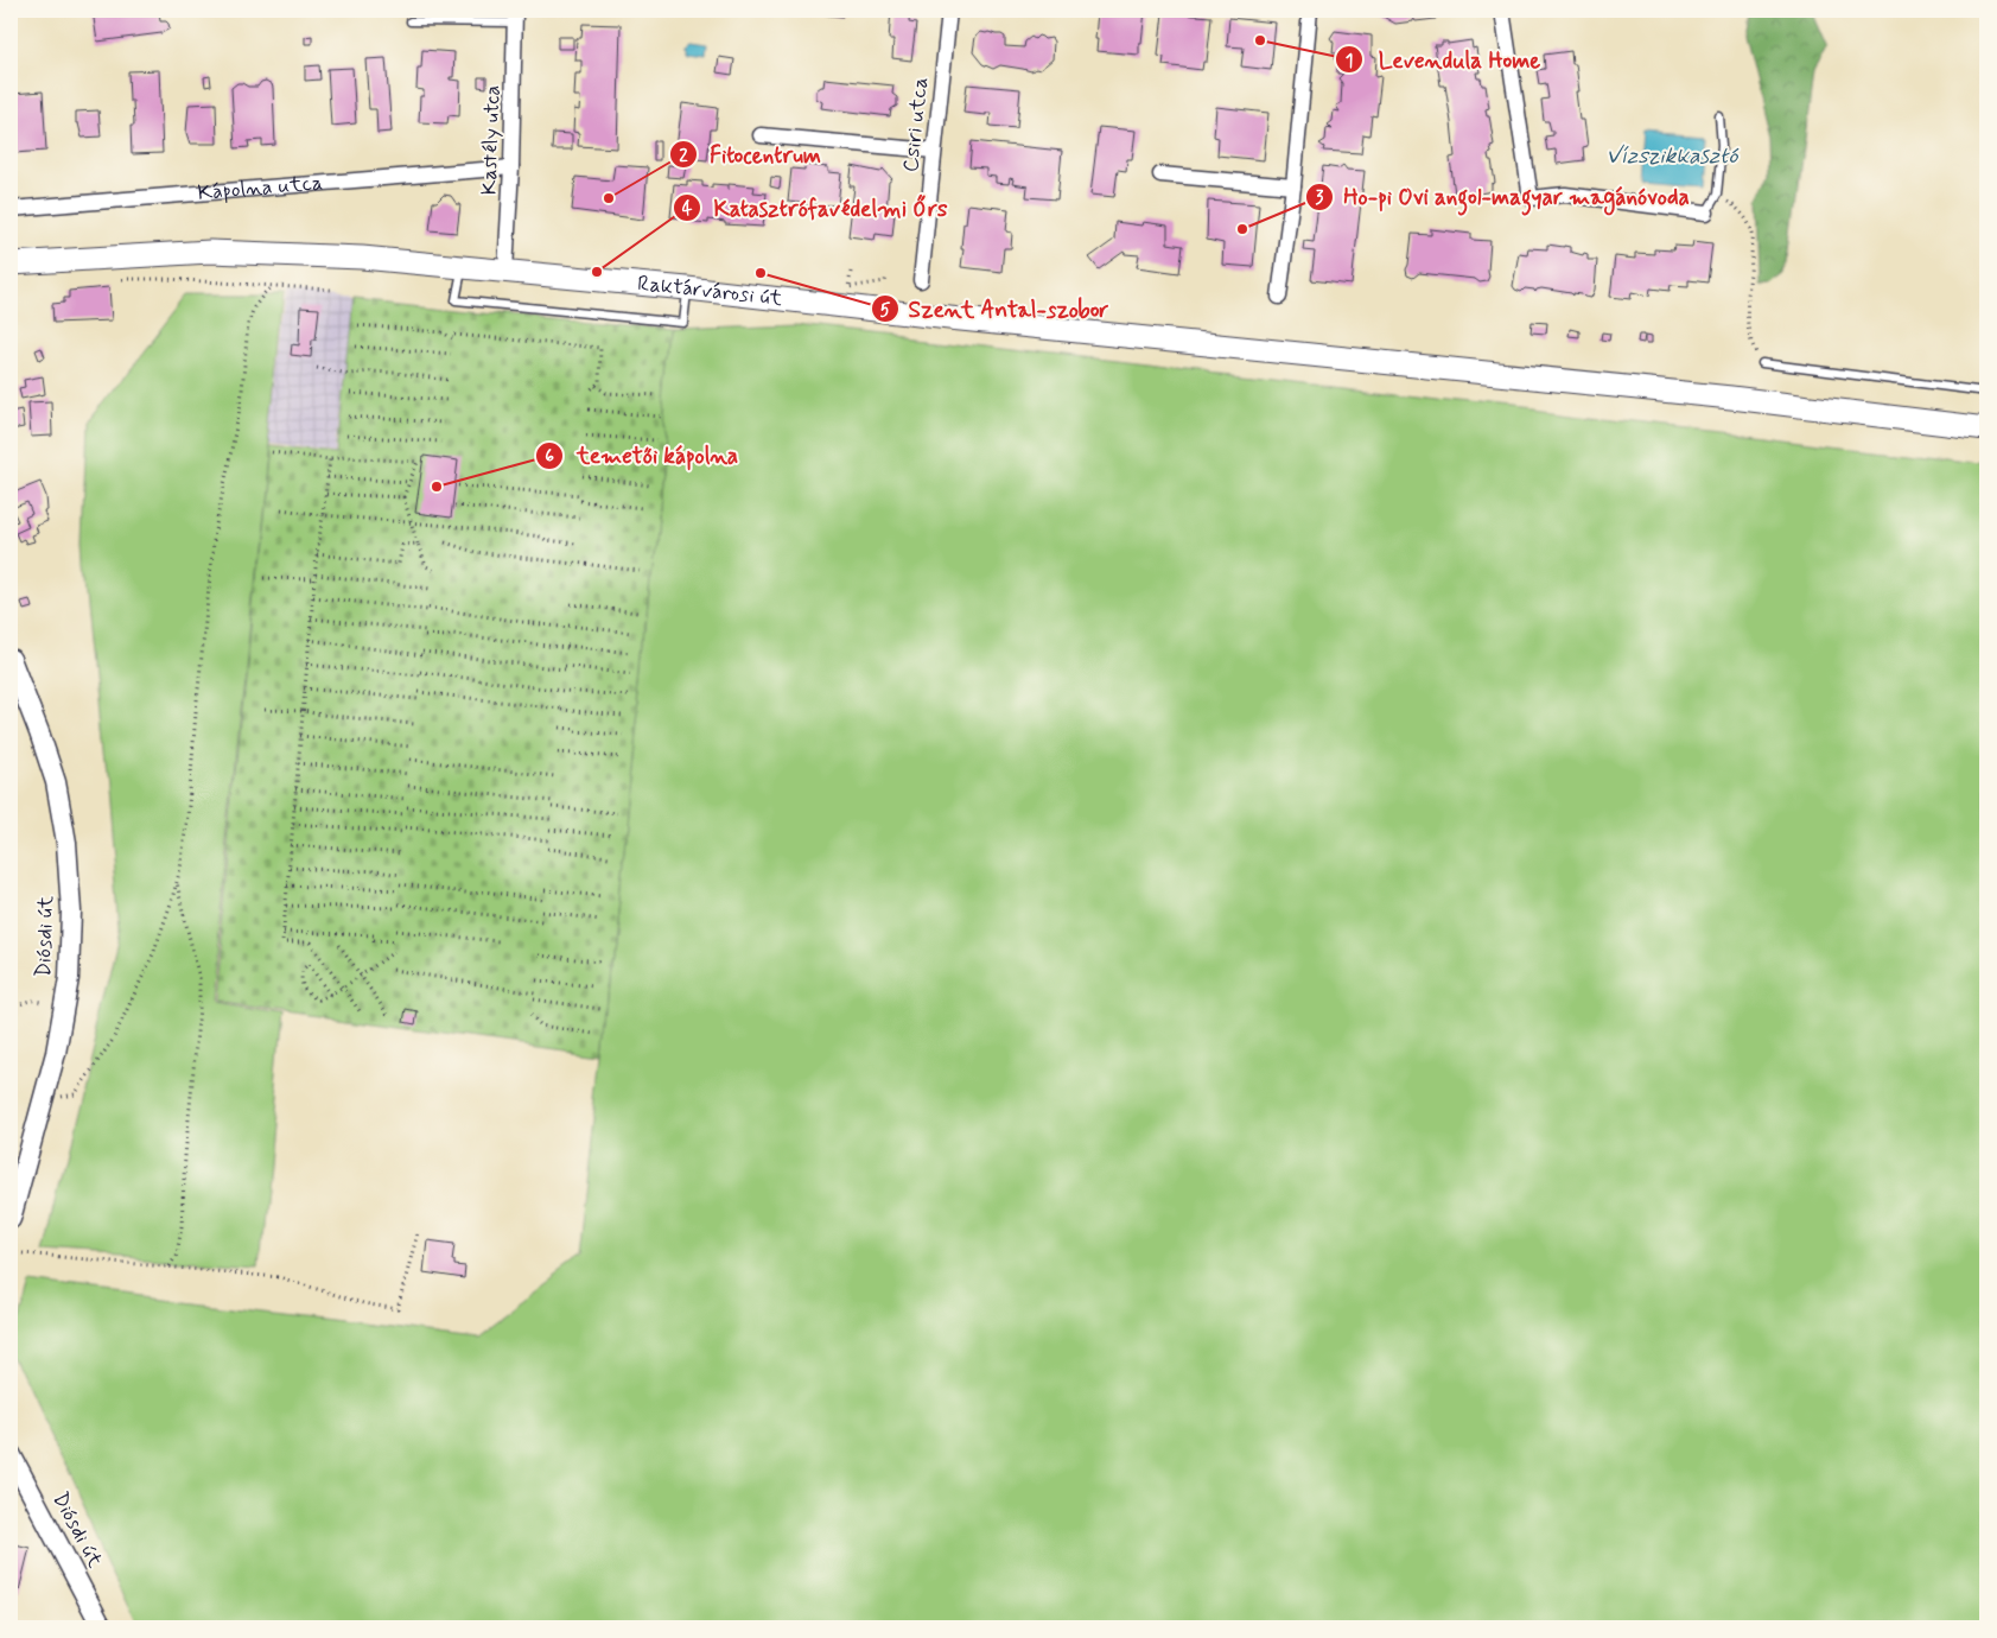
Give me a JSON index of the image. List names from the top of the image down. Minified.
{"streets":{"main road":["Raktárvárosi út"],"street":["Csiri utca","Kastély utca","Kápolna utca","Diósdi út"]},"crossings":[["Kastély utca","Kápolna utca"],["Kastély utca","Raktárvárosi út"]],"water":["Vízszikkasztó"],"places":["Levendula Home","Fitocentrum","Ho-pi Ovi angol-magyar magánóvoda","Katasztrófavédelmi Őrs","Szent Antal-szobor","temetői kápolna"]}
